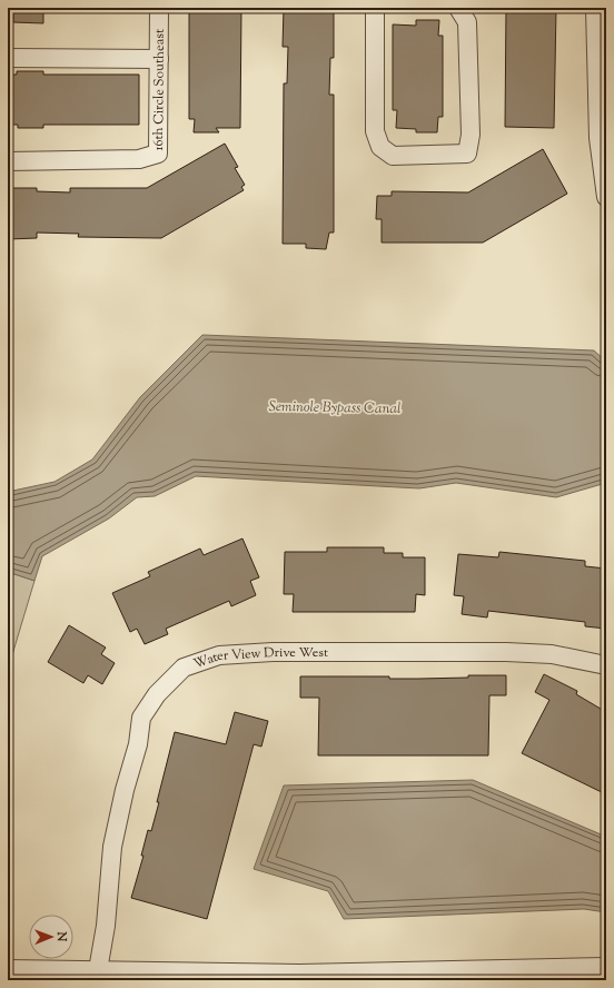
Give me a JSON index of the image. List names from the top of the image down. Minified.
{"streets":{"street":["16th Circle Southeast","Water View Drive West"]},"water":["Seminole Bypass Canal"],"north":"right"}
